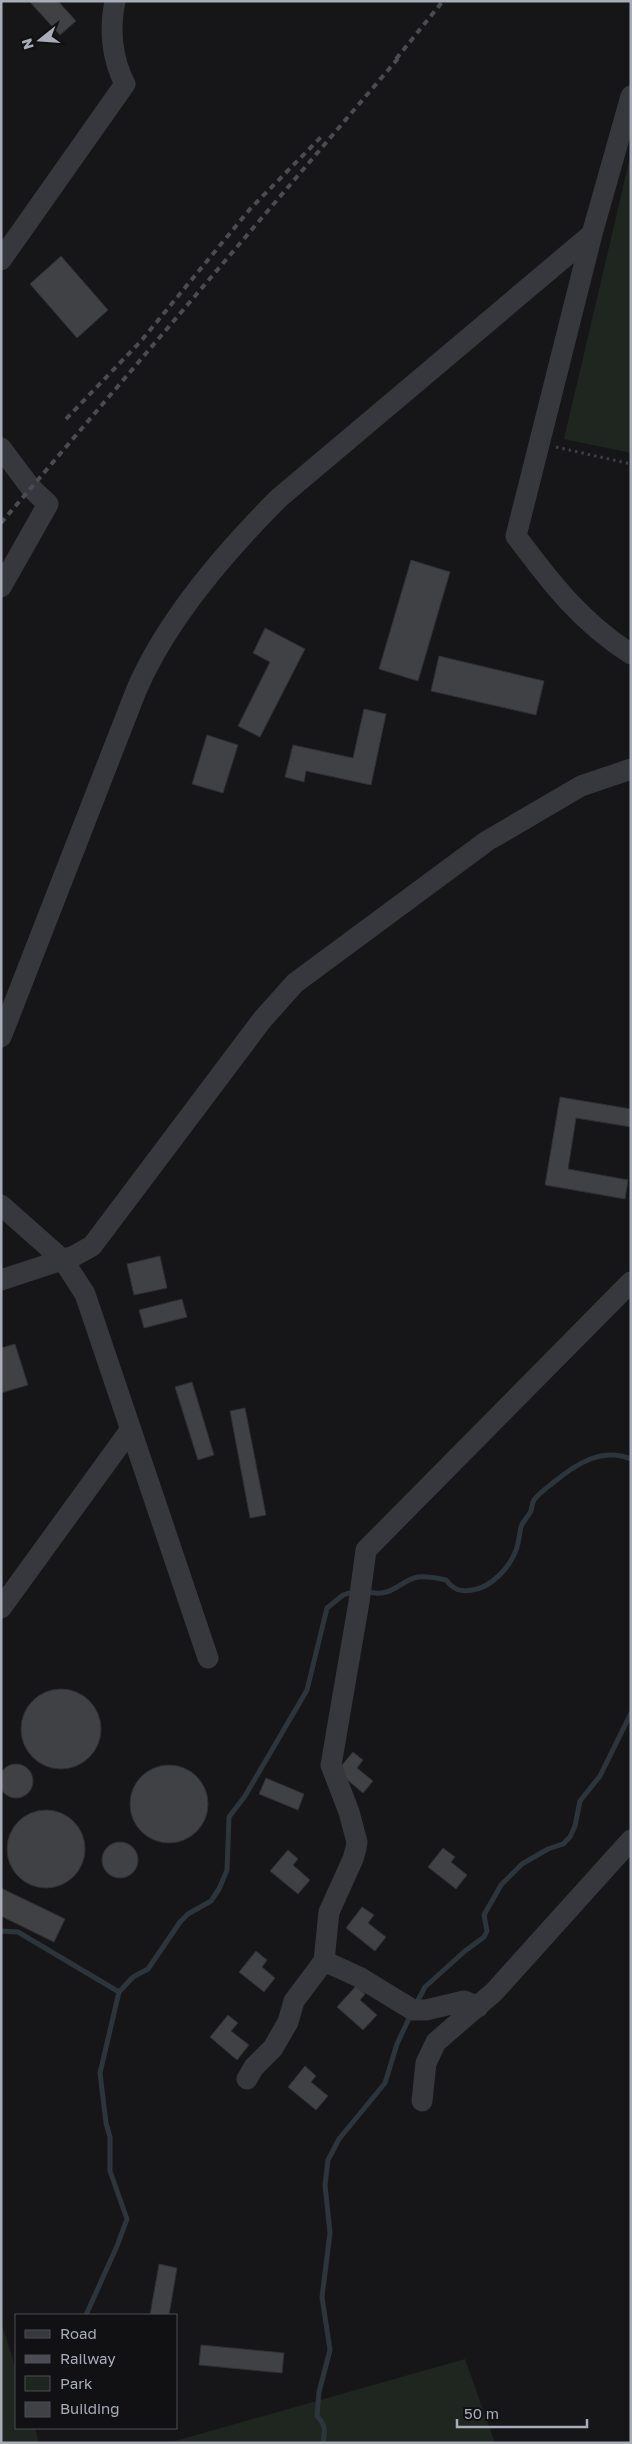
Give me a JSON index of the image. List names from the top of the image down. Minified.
{"legend":["Road","Railway","Park","Building"],"scale_bar":"50 m","north":"left"}
